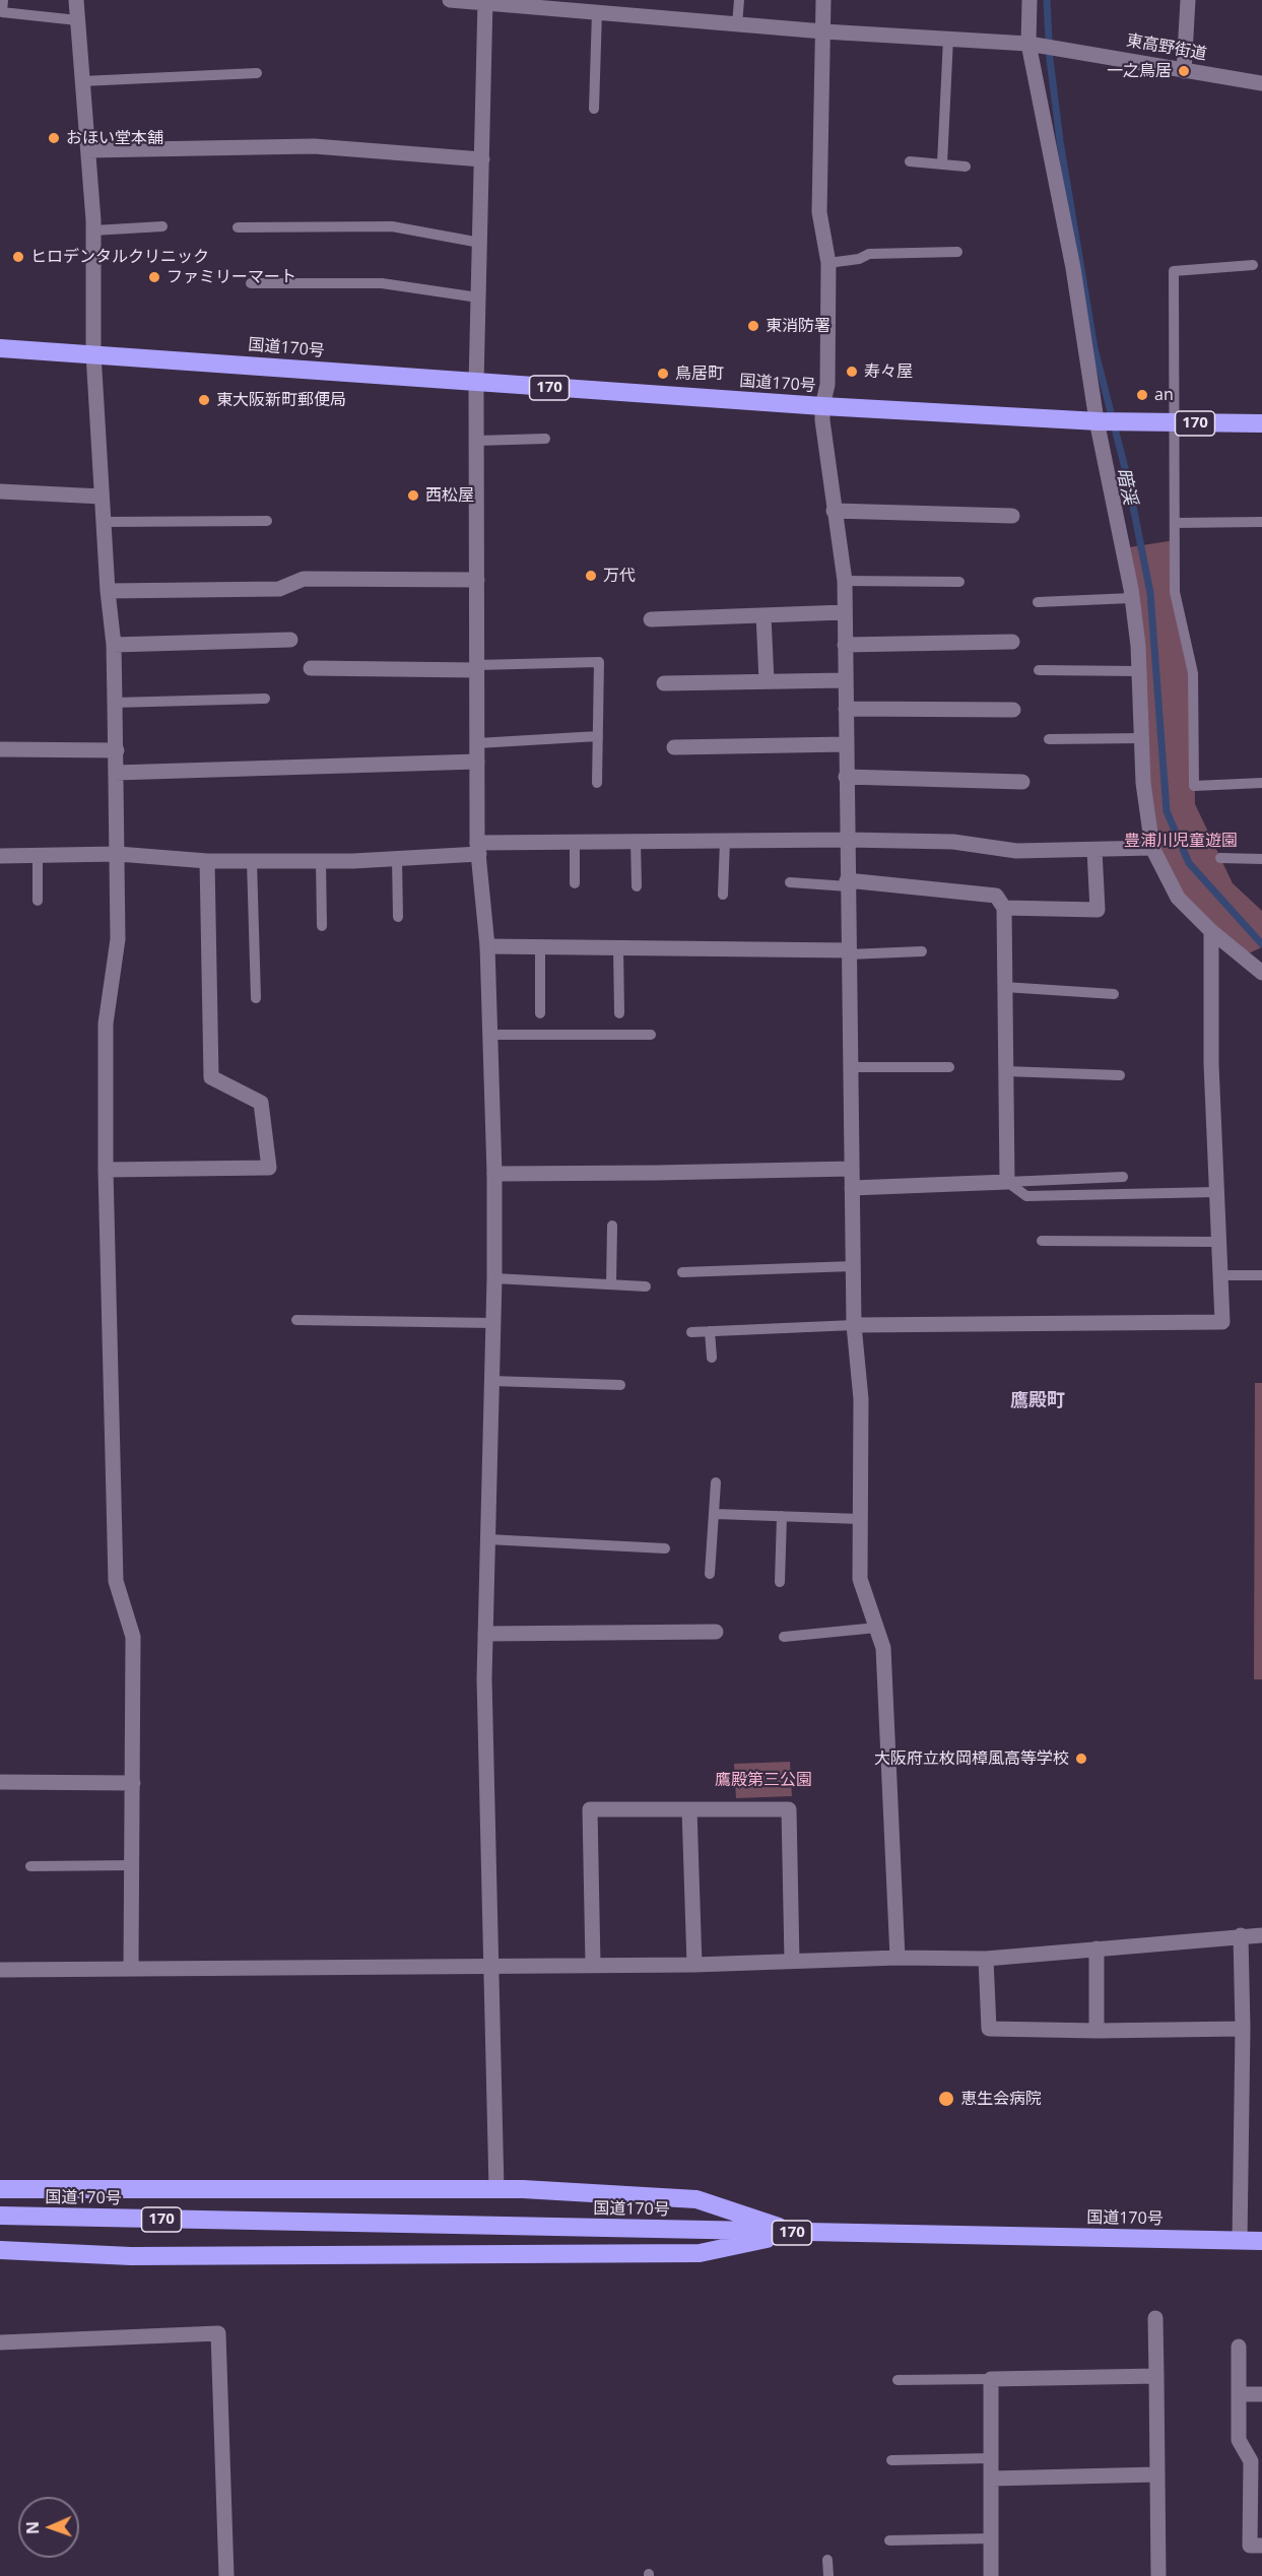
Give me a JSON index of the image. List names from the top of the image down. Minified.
{"streets":{"highway":["国道170号","170"],"street":["東高野街道"]},"crossings":[["国道170号","170"]],"districts":["鷹殿町"],"water":["暗渓"],"parks":["豊浦川児童遊園","鷹殿第三公園"],"places":["一之鳥居","おほい堂本舗","ヒロデンタルクリニック","ファミリーマート","東消防署","寿々屋","鳥居町","an","東大阪新町郵便局","西松屋","万代","大阪府立枚岡樟風高等学校","恵生会病院"],"north":"left"}
